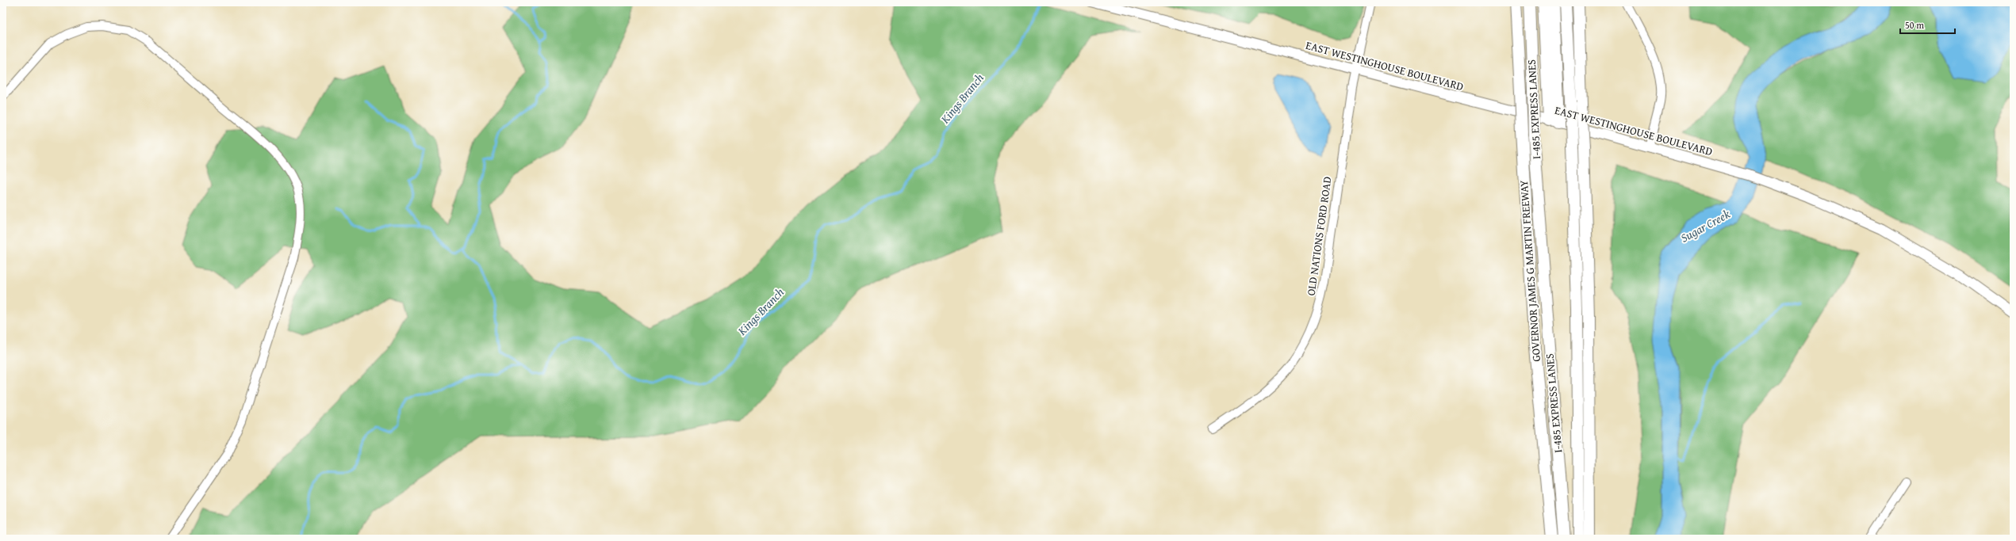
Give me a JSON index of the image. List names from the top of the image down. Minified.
{"streets":{"highway":["I-485 EXPRESS LANES","GOVERNOR JAMES G MARTIN FREEWAY"],"main road":["EAST WESTINGHOUSE BOULEVARD"],"street":["OLD NATIONS FORD ROAD"]},"crossings":[["EAST WESTINGHOUSE BOULEVARD","OLD NATIONS FORD ROAD"]],"water":["Kings Branch","Sugar Creek"],"scale_bar":"50 m"}
